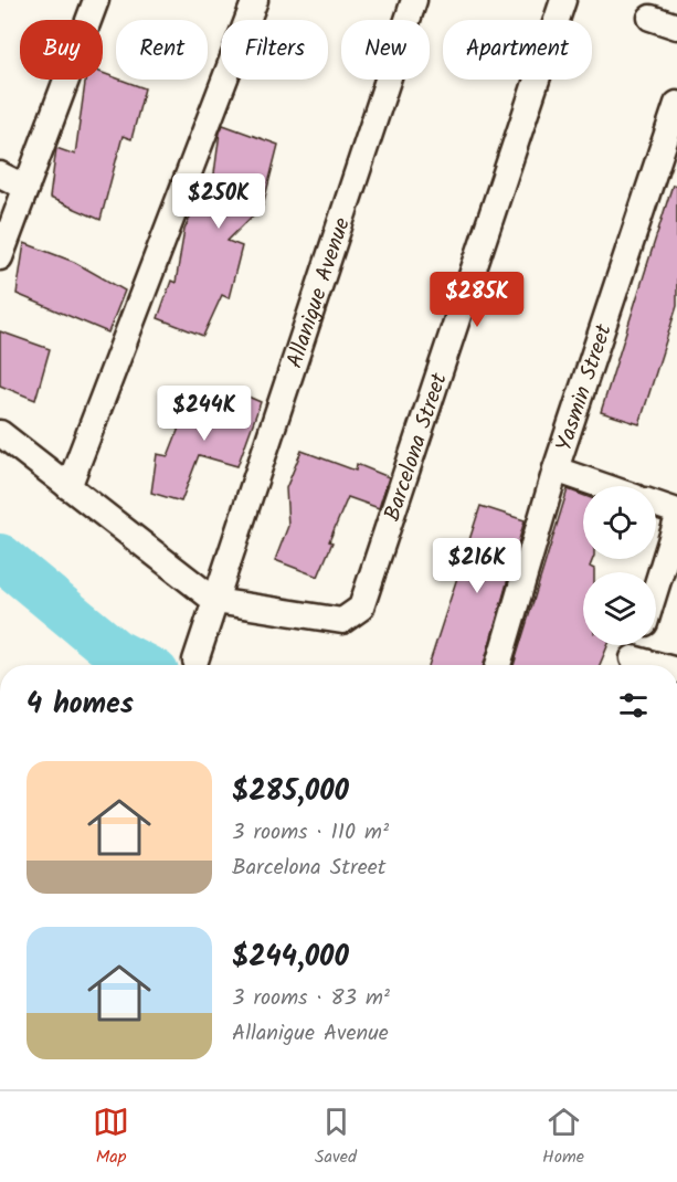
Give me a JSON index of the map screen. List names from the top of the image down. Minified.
{"streets":{"street":["Allanigue Avenue","Yasmin Street","Barcelona Street"]},"crossings":[["Allanigue Avenue","Barcelona Street"]],"page":{"chip":["Buy","Rent","Filters","New","Apartment"],"price":["$250K","$285K","$244K","$216K"],"heading":"4 homes","list":[{"name":"$285,000","note":"3 rooms · 110 m² · Barcelona Street"},{"name":"$244,000","note":"3 rooms · 83 m² · Allanigue Avenue"}],"tabs":["Map","Saved","Home"]}}
